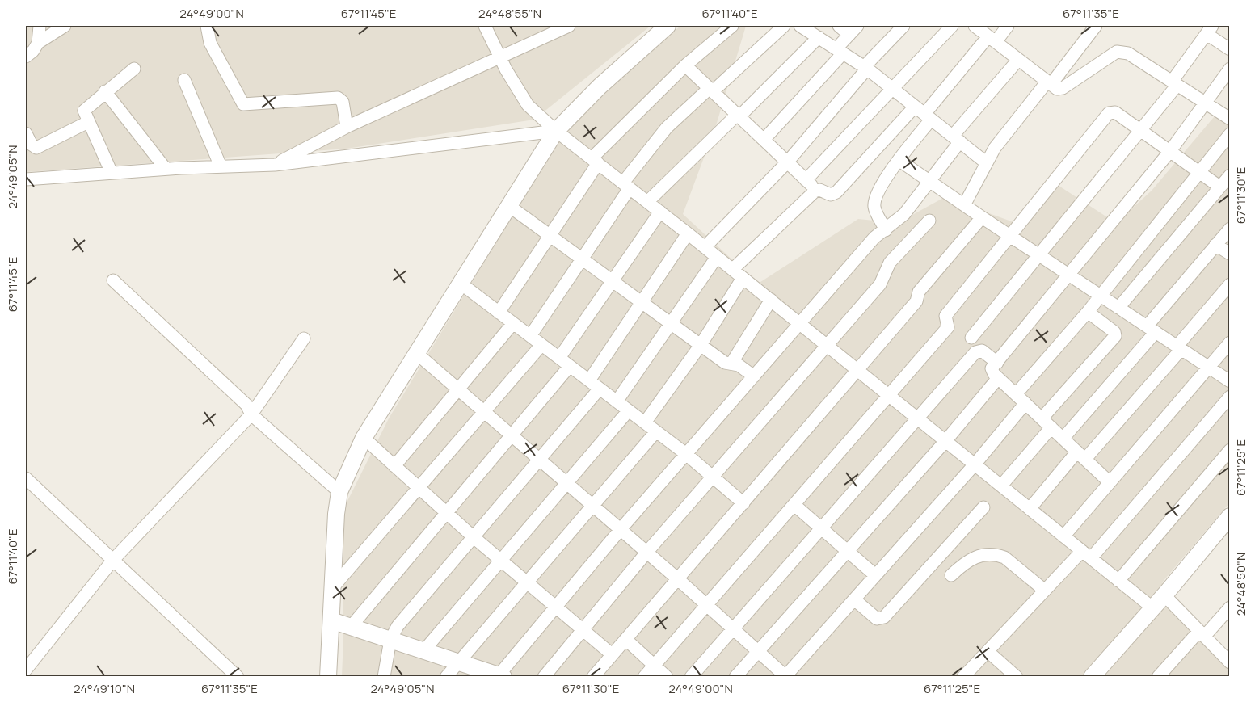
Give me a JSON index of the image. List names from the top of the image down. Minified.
{"coordinates":["24°49'00\"N","67°11'45\"E","24°48'55\"N","67°11'40\"E","67°11'35\"E","24°49'05\"N","67°11'30\"E","67°11'25\"E","24°48'50\"N","24°49'10\"N"]}
